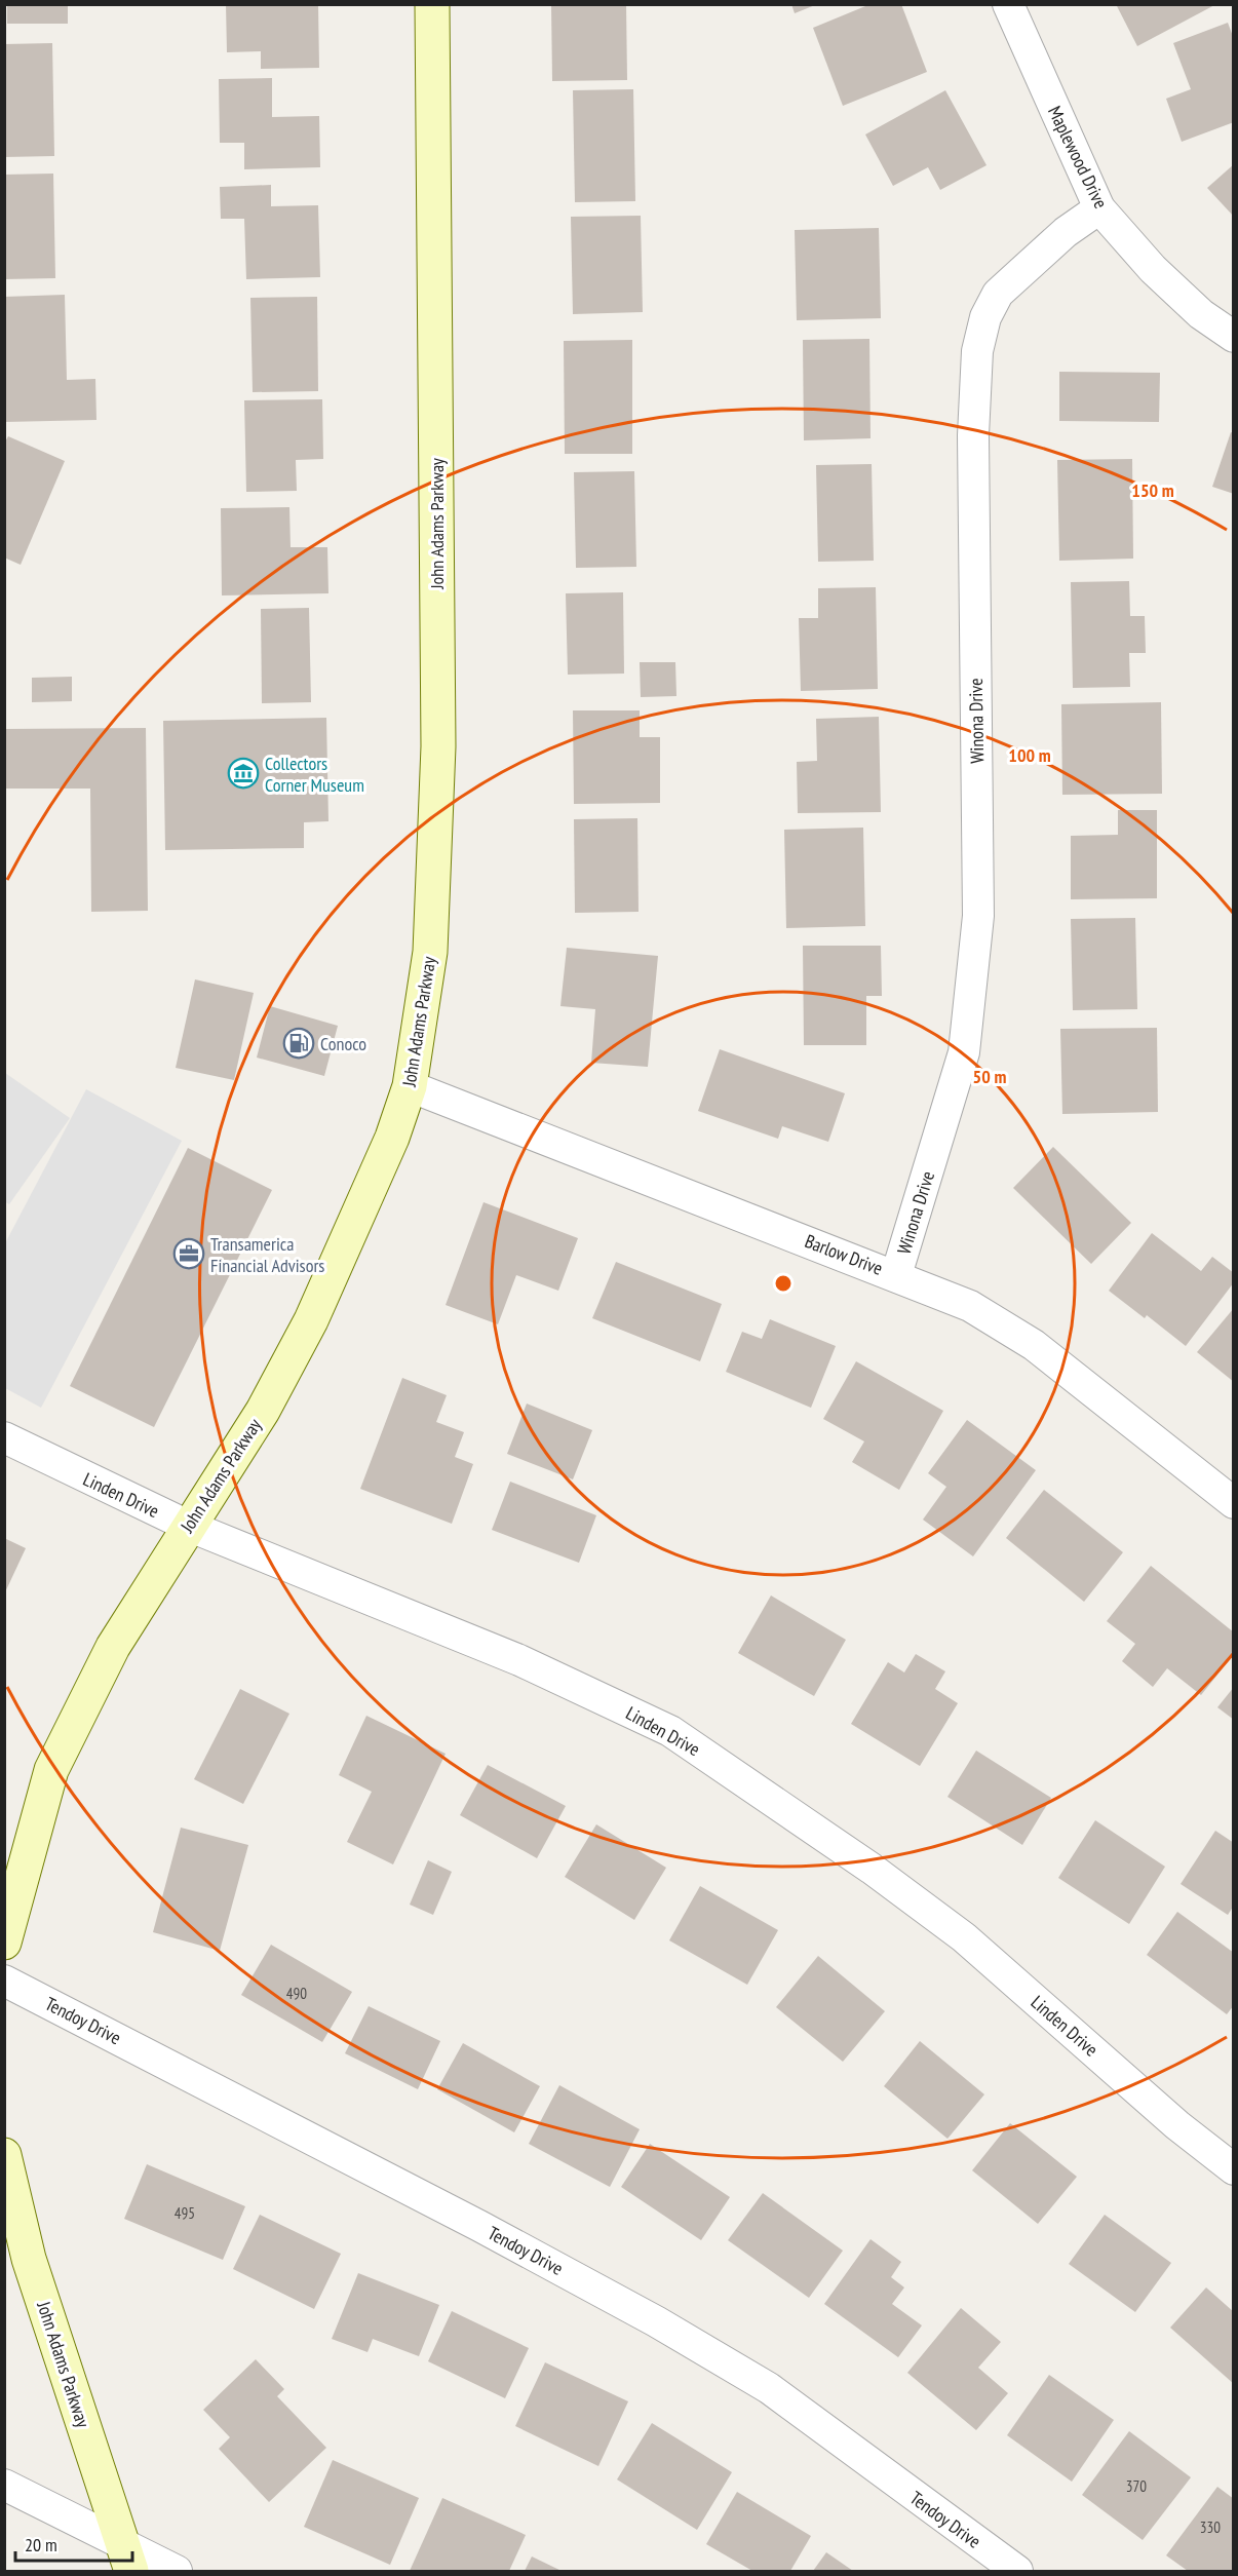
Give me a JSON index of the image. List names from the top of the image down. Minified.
{"streets":{"street":["Maplewood Drive","John Adams Parkway","Winona Drive","Barlow Drive","Linden Drive","Tendoy Drive"]},"crossings":[["Maplewood Drive","Winona Drive"],["John Adams Parkway","Barlow Drive"],["John Adams Parkway","Linden Drive"],["Winona Drive","Barlow Drive"]],"places":{"museum":["Collectors Corner Museum"],"fuel station":["Conoco"],"office":["Transamerica Financial Advisors"]},"house_numbers":["490","495","370","330"],"scale_bar":"20 m","rings":["150 m","100 m","50 m"]}
